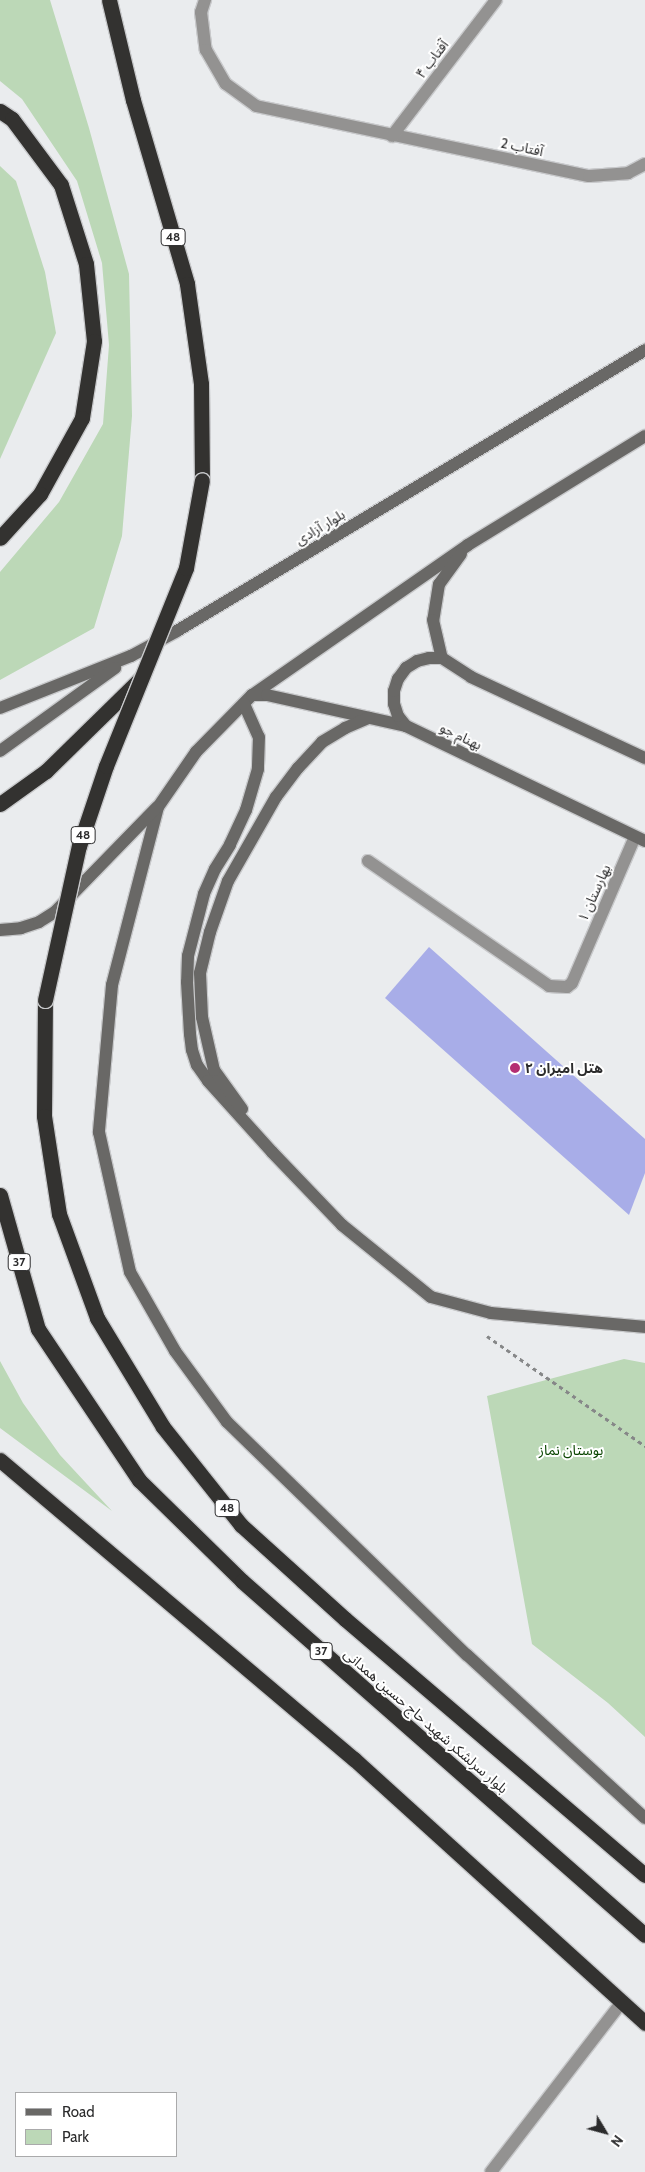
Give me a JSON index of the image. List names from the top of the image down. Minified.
{"streets":{"highway":["48","37","بلوار سرلشکر شهید حاج حسین همدانی"],"main road":["بلوار آزادی","بهنام جو"],"street":["آفتاب ۴","آفتاب 2","بهارستان ۱"]},"crossings":[["آفتاب ۴","آفتاب 2"],["بهنام جو","بهارستان ۱"]],"parks":["بوستان نماز"],"places":["هتل امیران ۲"],"legend":["Road","Park"],"north":"bottom right"}
